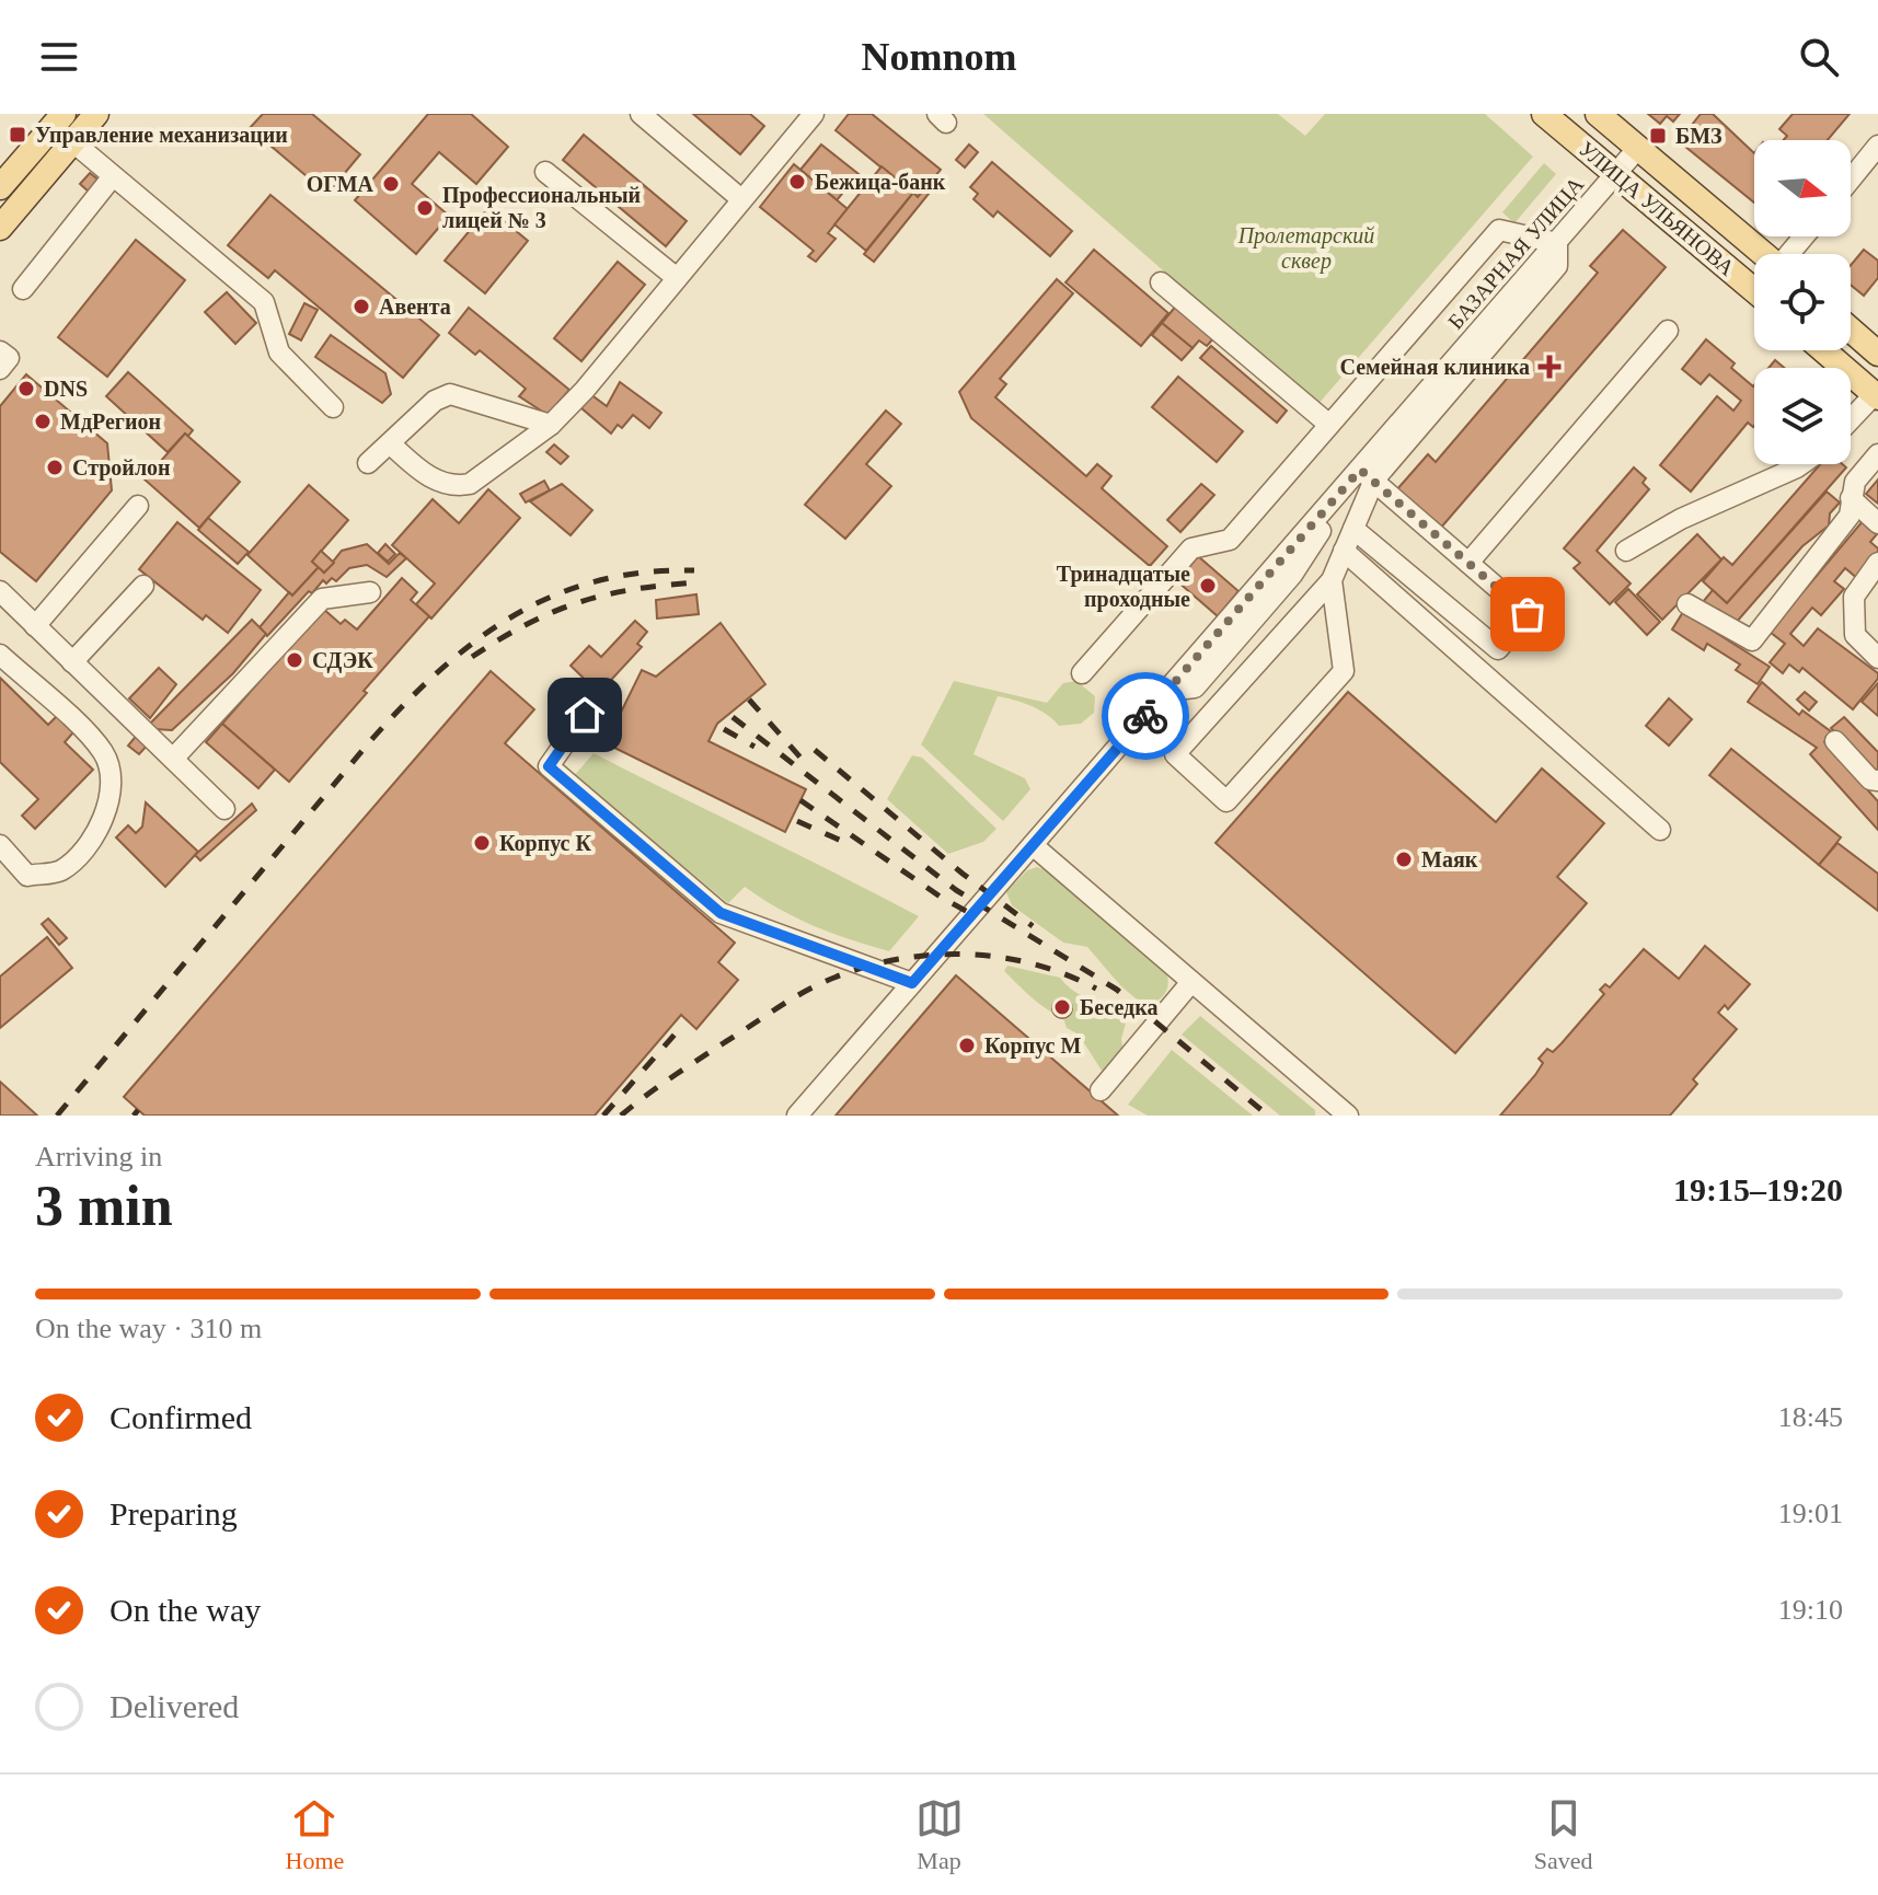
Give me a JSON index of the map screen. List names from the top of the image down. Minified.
{"streets":{"main road":["УЛИЦА УЛЬЯНОВА"],"street":["БАЗАРНАЯ УЛИЦА"]},"crossings":[["УЛИЦА УЛЬЯНОВА","БАЗАРНАЯ УЛИЦА"]],"parks":["Пролетарский сквер"],"places":{"transit":["Управление механизации","БМЗ"],"other":["Бежица-банк","ОГМА","Профессиональный лицей № 3","Авента","DNS","МдРегион","Стройлон","Тринадцатые проходные","СДЭК","Корпус К","Маяк","Беседка","Корпус М"],"health":["Семейная клиника"]},"north":"right","page":{"header":"Nomnom","heading":["3 min","Arriving in","19:15–19:20"],"bar":"On the way · 310 m","list":[["Confirmed","18:45"],["Preparing","19:01"],["On the way","19:10"],"Delivered"],"tabs":["Home","Map","Saved"]}}
